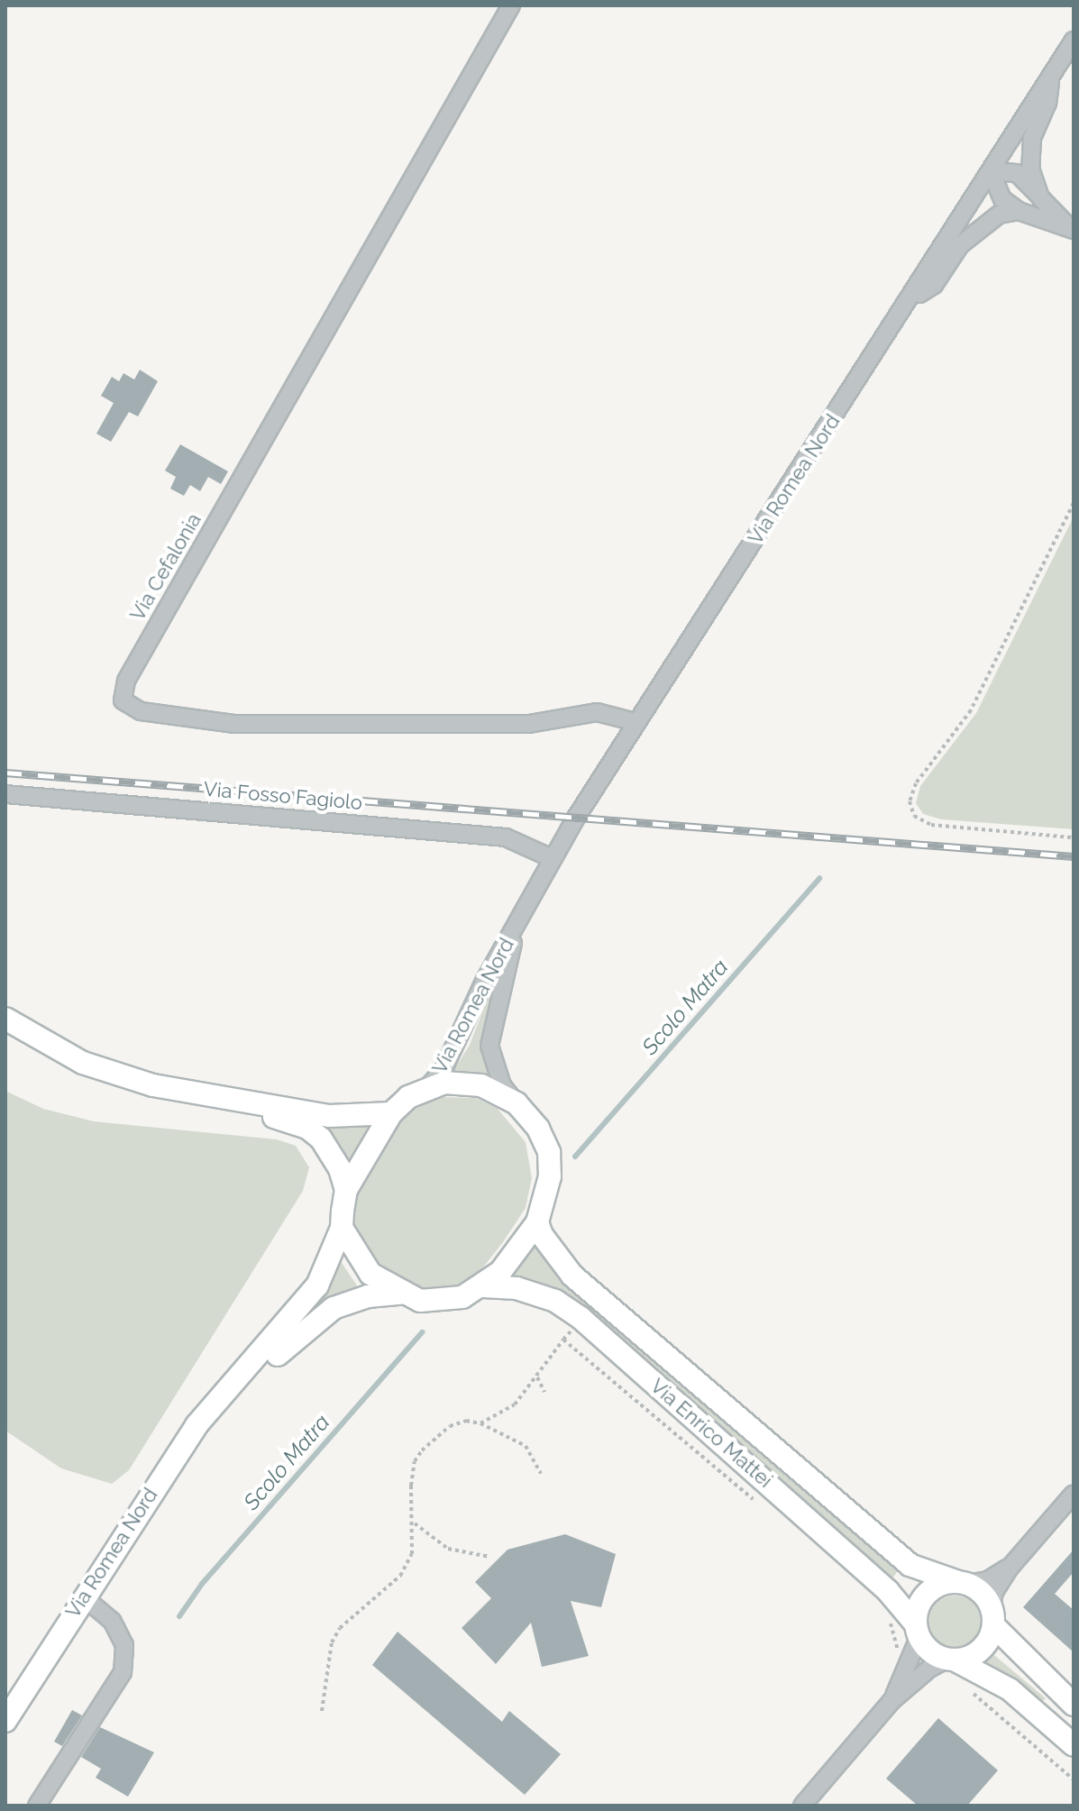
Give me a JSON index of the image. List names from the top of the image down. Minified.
{"streets":{"main road":["Via Romea Nord","Via Enrico Mattei"],"street":["Via Cefalonia","Via Fosso Fagiolo"]},"crossings":[["Via Romea Nord","Via Cefalonia"],["Via Romea Nord","Via Fosso Fagiolo"],["Via Romea Nord","Via Enrico Mattei"]],"water":["Scolo Matra"]}
